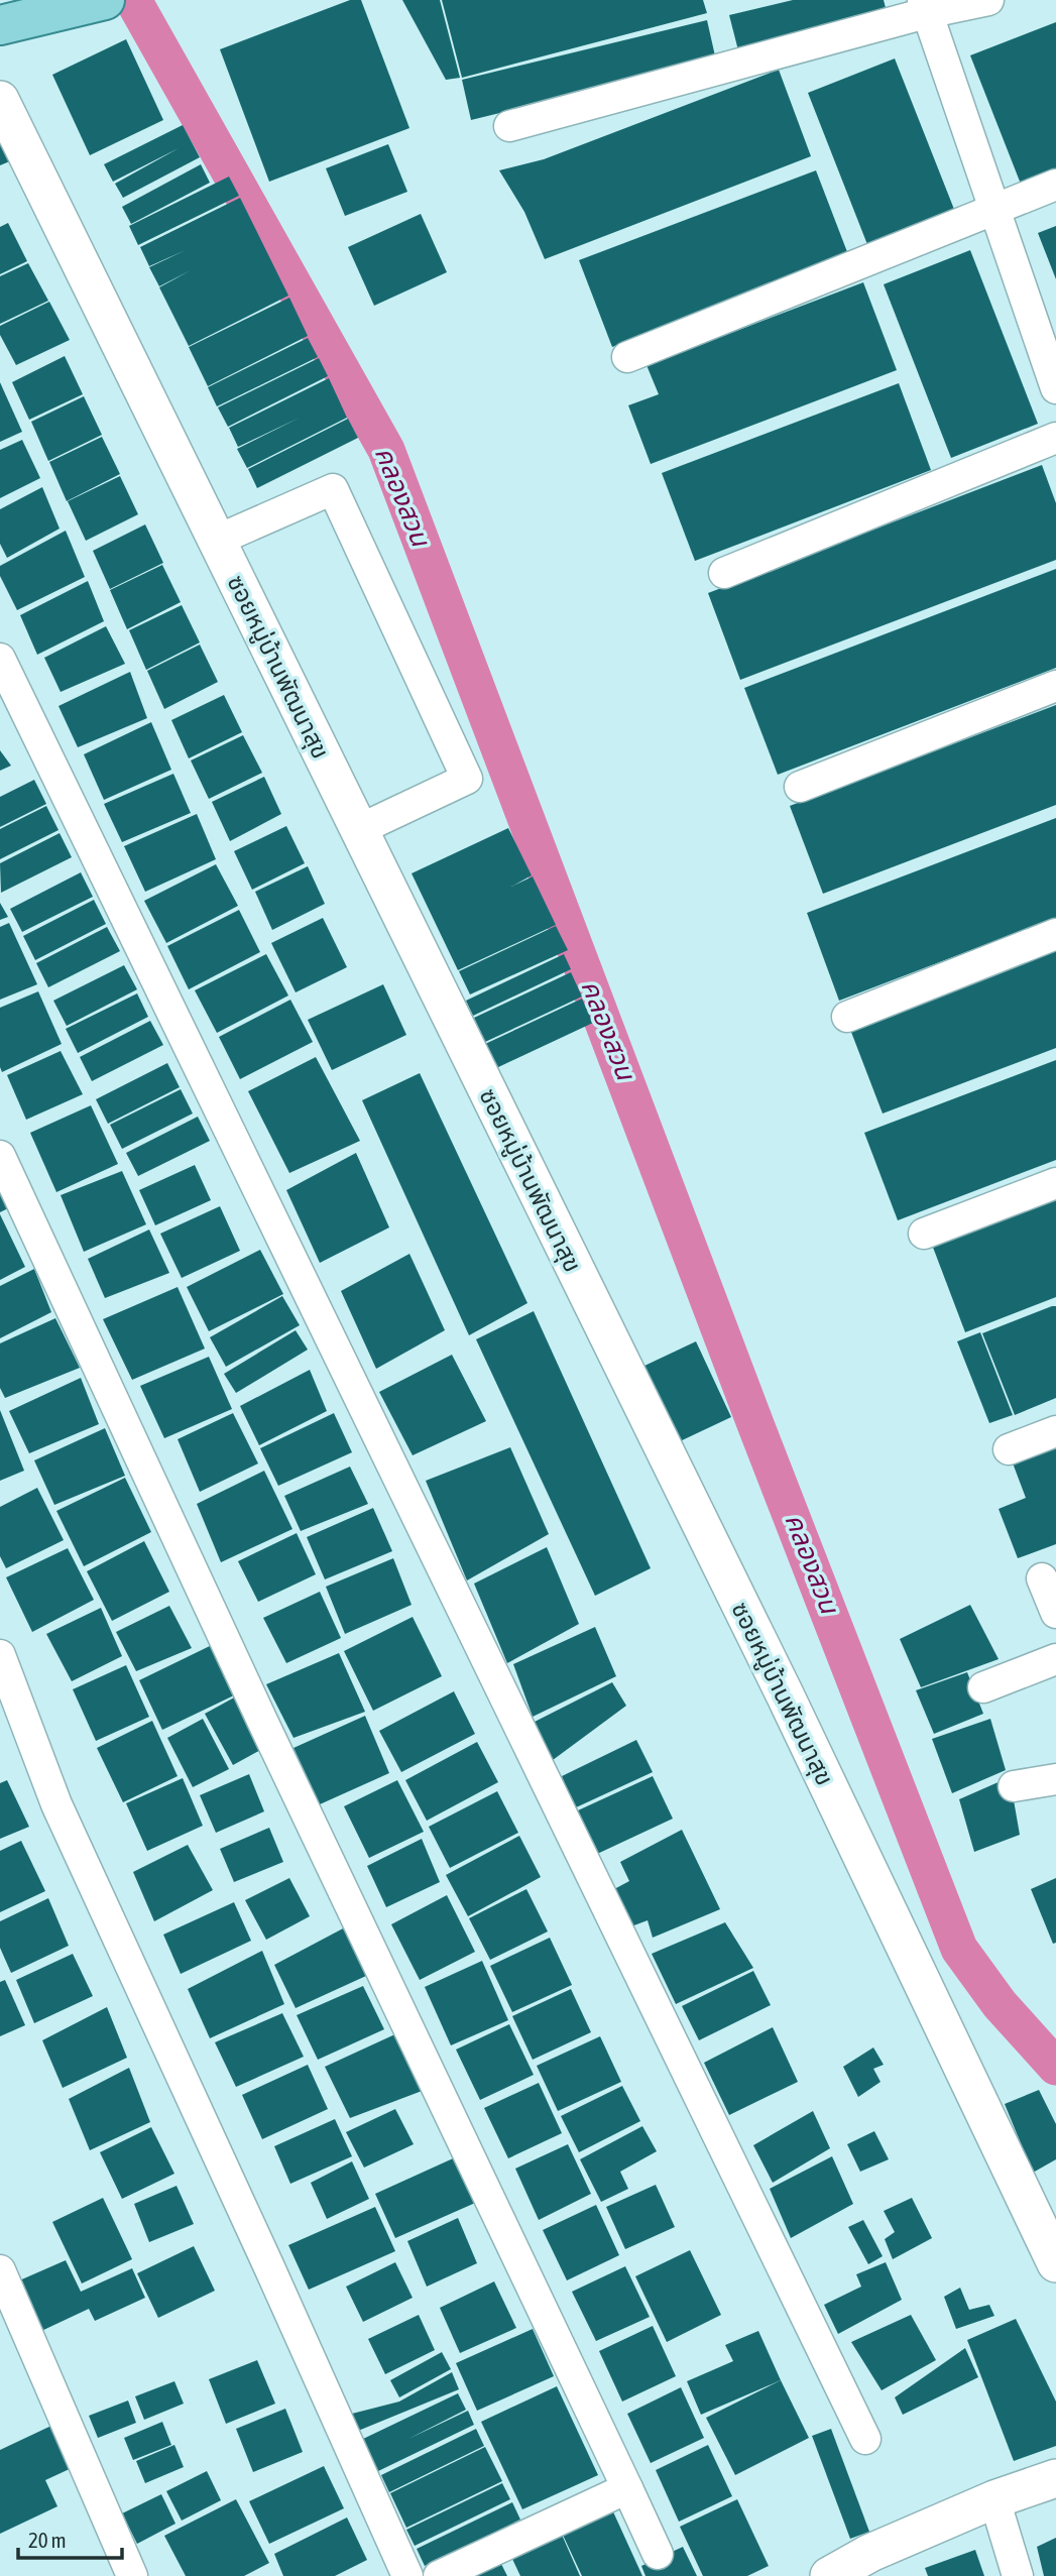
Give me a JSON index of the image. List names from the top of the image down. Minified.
{"streets":{"street":["ซอยหมู่บ้านพัฒนาสุข"]},"water":["คลองสวน"],"scale_bar":"20 m"}
